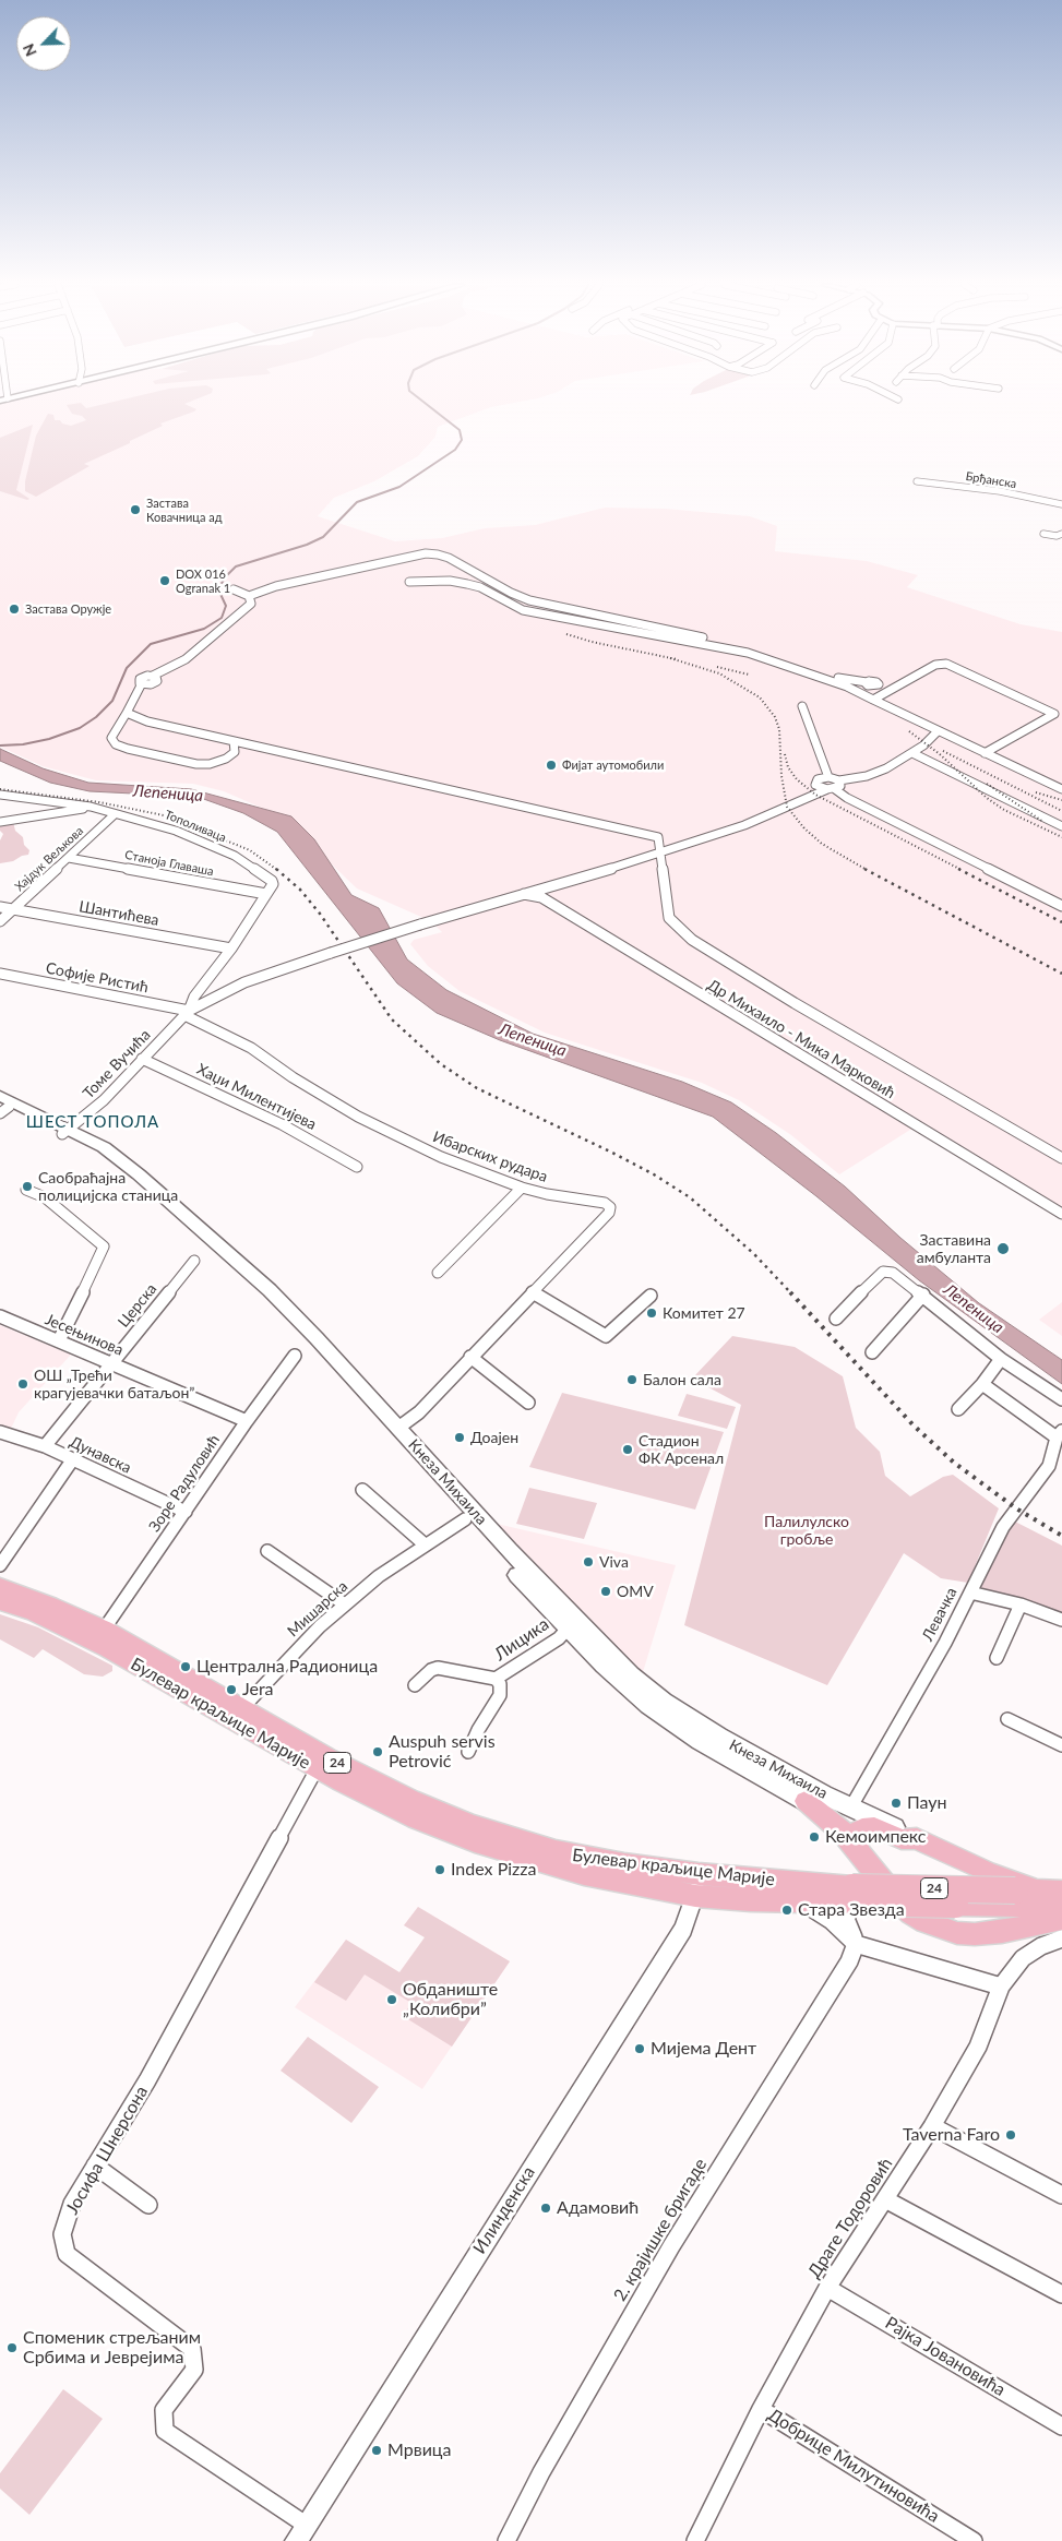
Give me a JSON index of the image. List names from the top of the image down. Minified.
{"streets":{"main road":["Кнеза Михаила","Булевар краљице Марије","24"],"street":["Брђанска","Тополиваца","Хајдук Вељкова","Станоја Главаша","Шантићева","Софије Ристић","Др Михаило - Мика Марковић","Томе Вучића","Хаџи Милентијева","Ибарских рудара","Церска","Јесењинова","Дунавска","Зоре Радуловић","Мишарска","Левачка","Лицика","Јосифа Шнерсона","Илинденска","Драге Тодоровић","2. крајишке бригаде","Рајка Јовановића","Добрице Милутиновића"]},"crossings":[["Тополиваца","Хајдук Вељкова"],["Тополиваца","Станоја Главаша"],["Тополиваца","Томе Вучића"],["Хајдук Вељкова","Станоја Главаша"],["Хајдук Вељкова","Шантићева"],["Станоја Главаша","Томе Вучића"],["Шантићева","Томе Вучића"],["Софије Ристић","Томе Вучића"],["Софије Ристић","Ибарских рудара"],["Др Михаило - Мика Марковић","Томе Вучића"],["Томе Вучића","Хаџи Милентијева"],["Томе Вучића","Ибарских рудара"],["Томе Вучића","Кнеза Михаила"],["Ибарских рудара","Кнеза Михаила"],["Церска","Јесењинова"],["Церска","Дунавска"],["Јесењинова","Зоре Радуловић"],["Дунавска","Зоре Радуловић"],["Кнеза Михаила","Мишарска"],["Кнеза Михаила","Левачка"],["Кнеза Михаила","Лицика"],["Зоре Радуловић","Булевар краљице Марије"],["Мишарска","Булевар краљице Марије"],["Булевар краљице Марије","24"],["Булевар краљице Марије","Јосифа Шнерсона"],["Булевар краљице Марије","Илинденска"],["Јосифа Шнерсона","Илинденска"],["Драге Тодоровић","Рајка Јовановића"],["Драге Тодоровић","Добрице Милутиновића"]],"districts":["ШЕСТ ТОПОЛА"],"water":["Лепеница"],"parks":["Палилулско гробље"],"places":["Застава Ковачница ад","DOX 016 Ogranak 1","Застава Оружје","Фијат аутомобили","Саобраћајна полицијска станица","Заставина амбуланта","Комитет 27","Балон сала","ОШ „Трећи крагујевачки батаљон”","Доајен","Стадион ФК Арсенал","Viva","OMV","Централна Радионица","Jera","Auspuh servis Petrović","Паун","Кемоимпекс","Index Pizza","Стара Звезда","Обданиште „Колибри”","Мијема Дент","Taverna Faro","Адамовић","Споменик стрељаним Србима и Јеврејима","Мрвица"],"north":"bottom left"}
